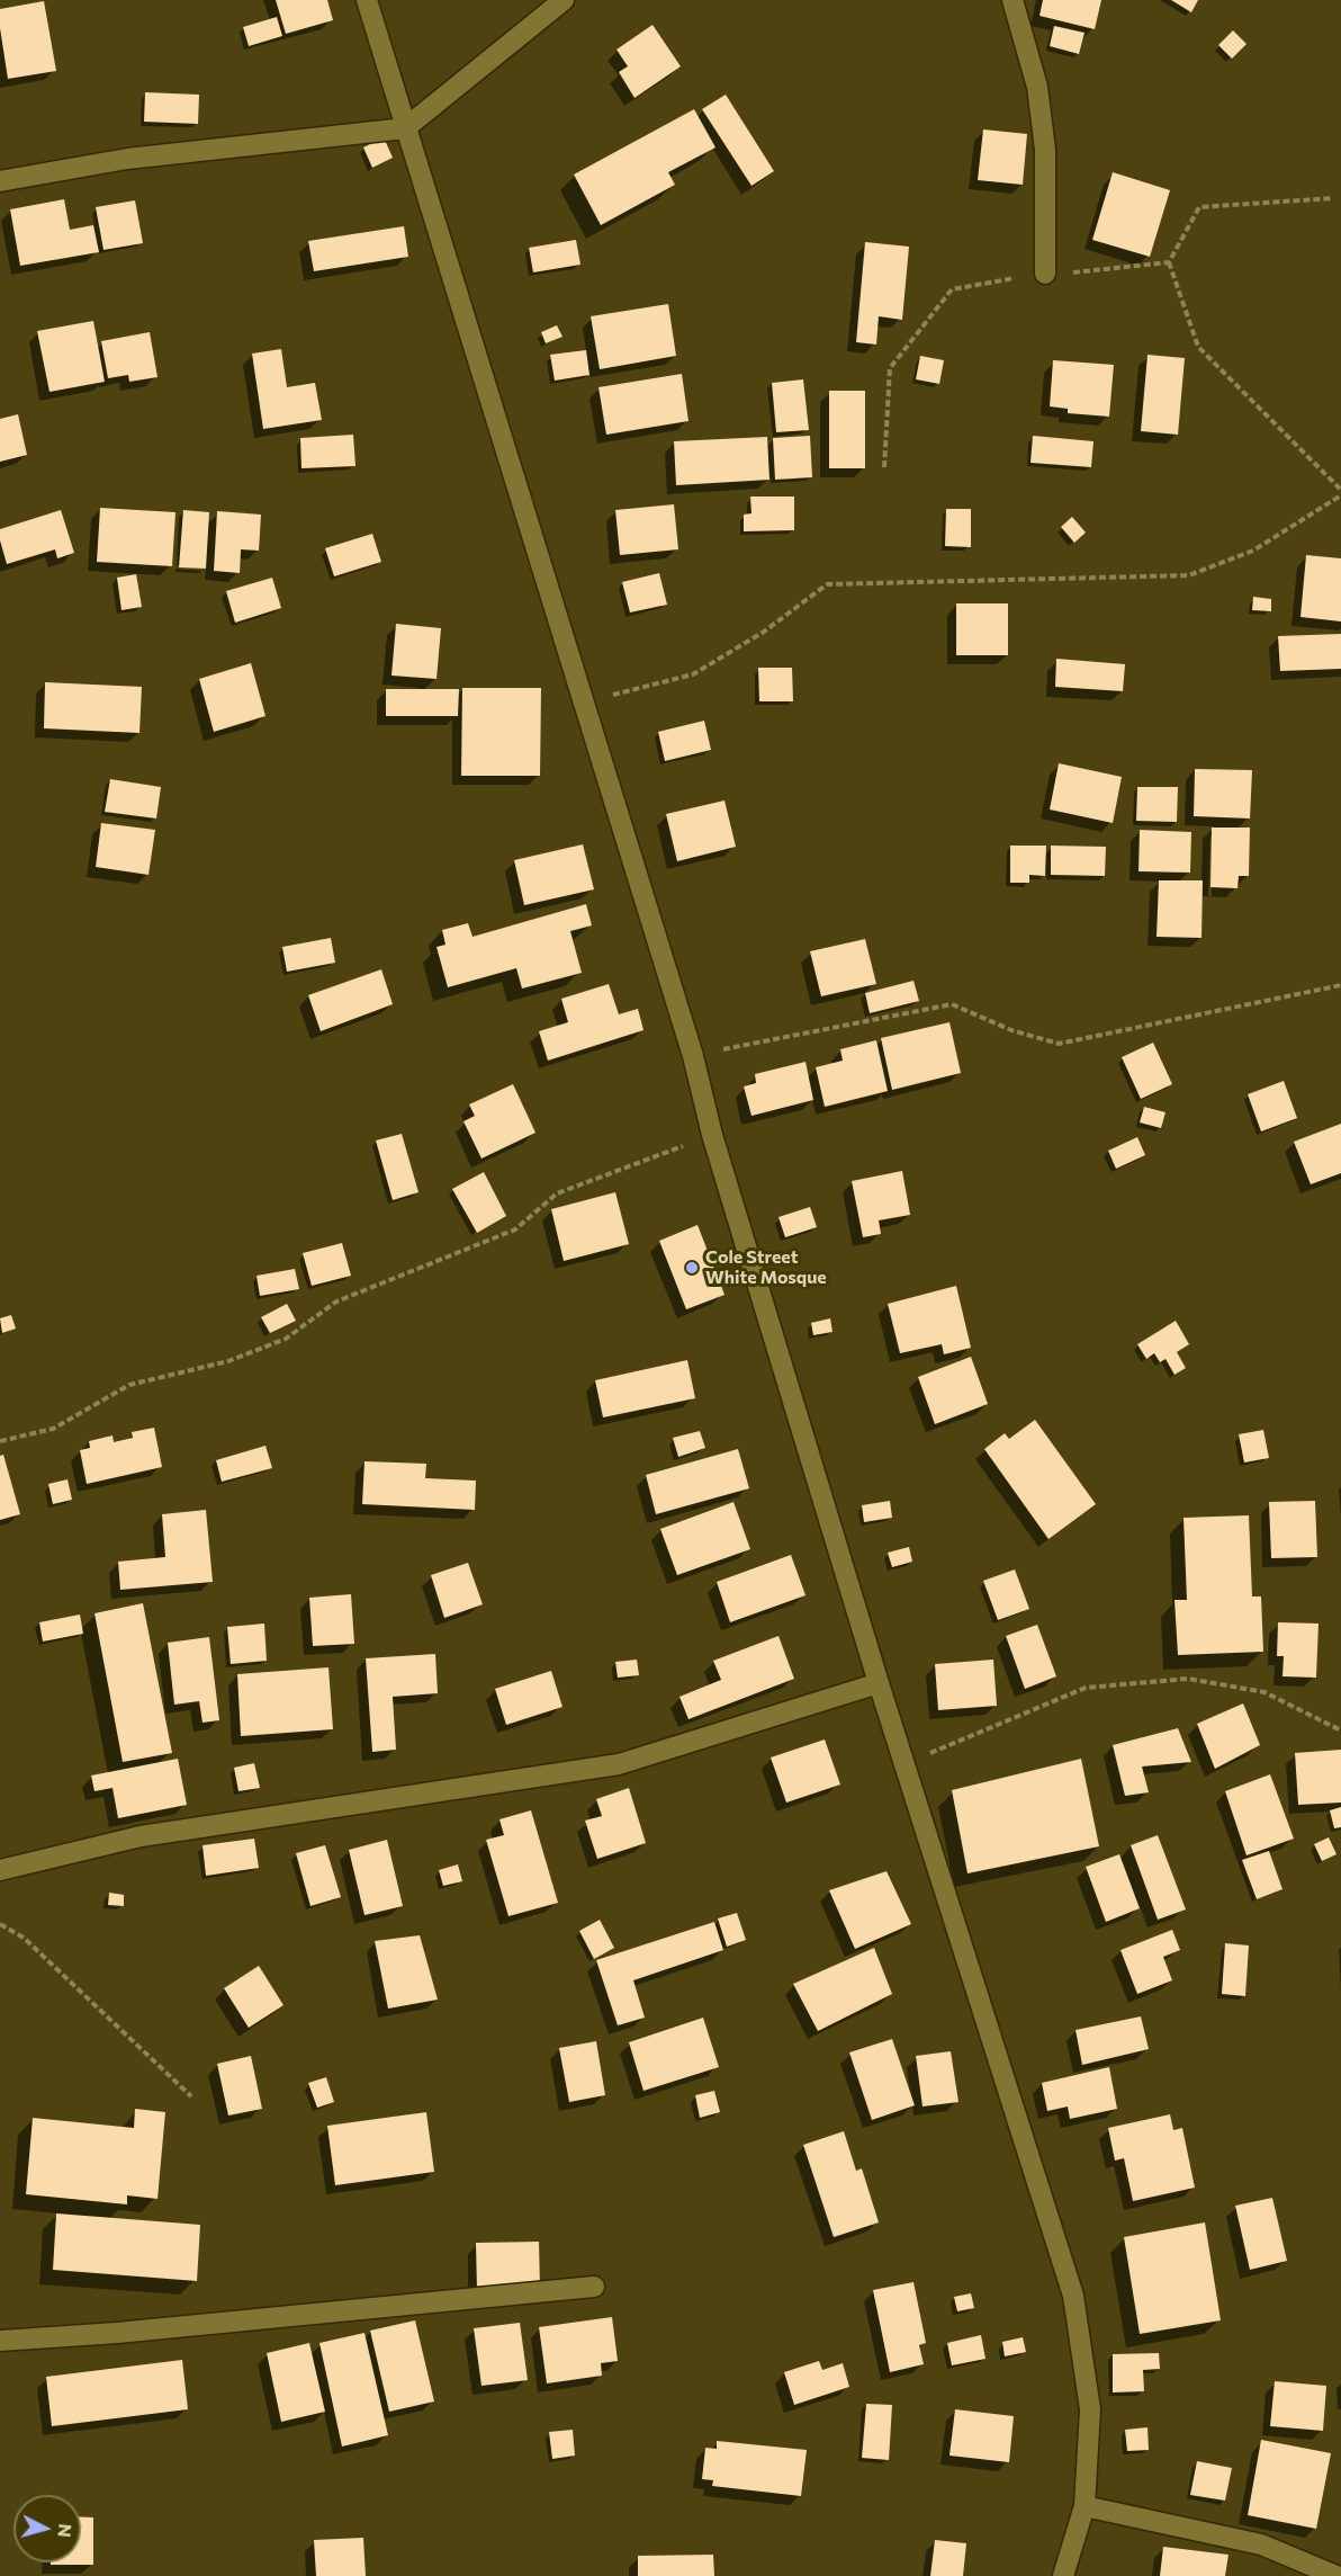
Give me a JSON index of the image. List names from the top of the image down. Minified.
{"places":["Cole Street White Mosque"],"north":"right"}
